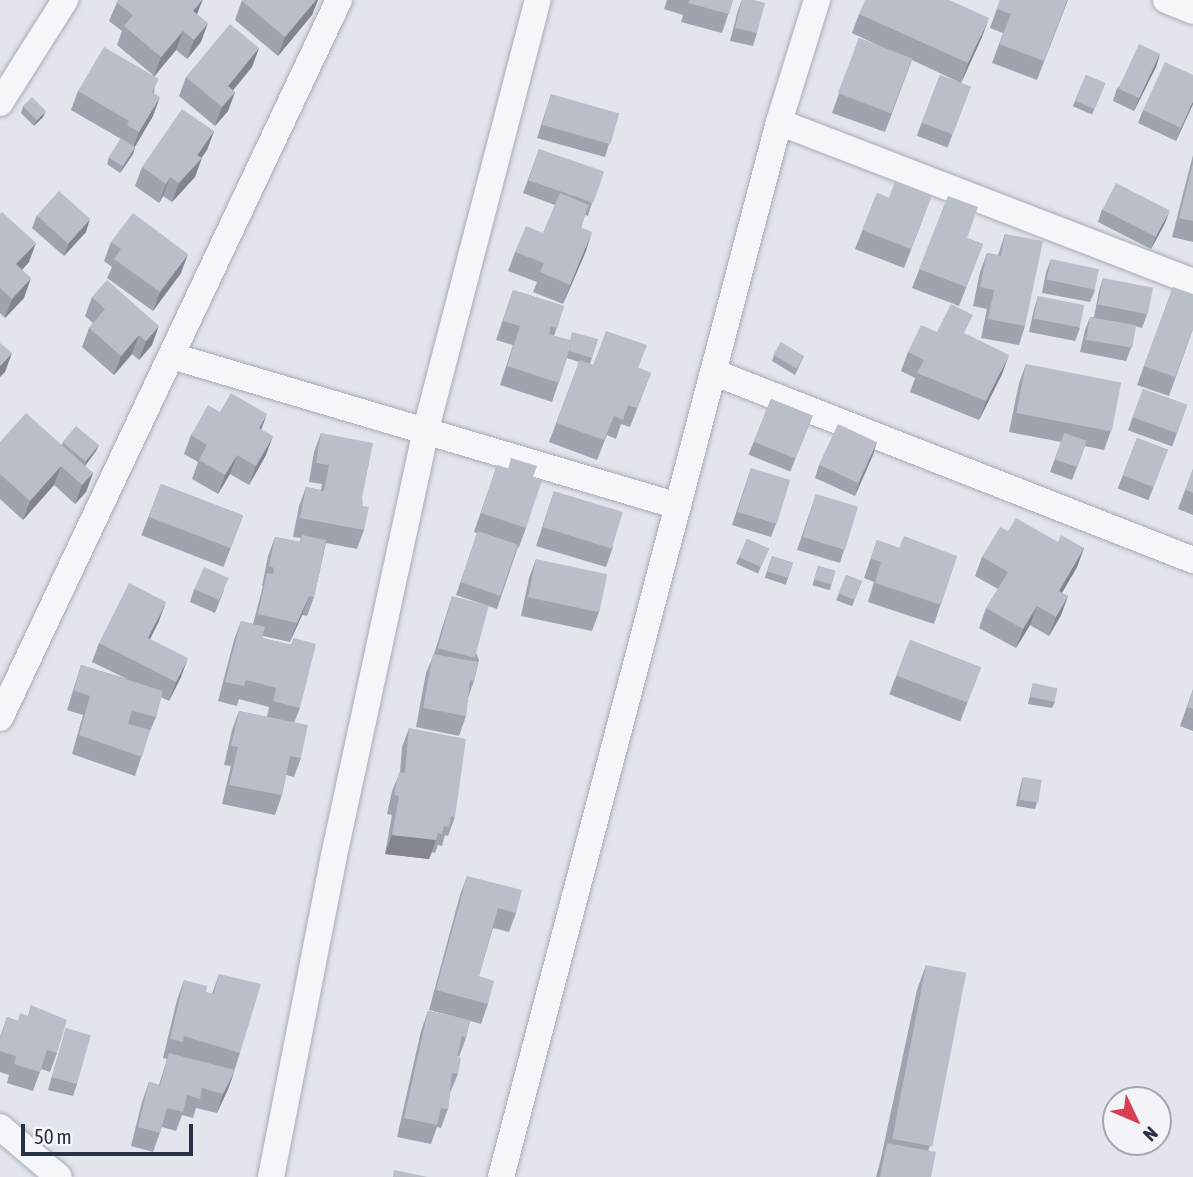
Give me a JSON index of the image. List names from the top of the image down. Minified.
{"scale_bar":"50 m","north":"bottom right"}
